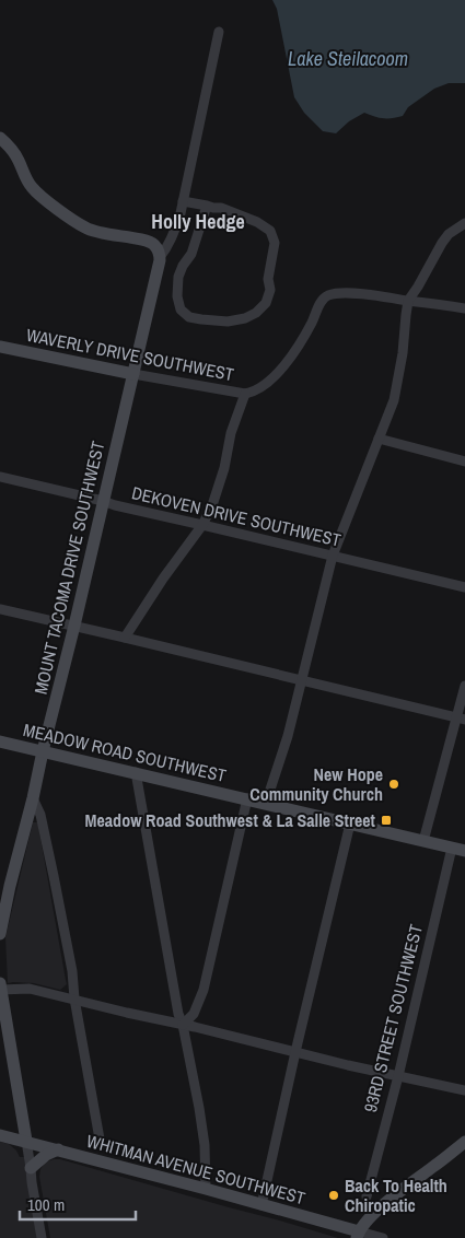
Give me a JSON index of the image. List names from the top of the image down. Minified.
{"streets":{"street":["WAVERLY DRIVE SOUTHWEST","DEKOVEN DRIVE SOUTHWEST","MOUNT TACOMA DRIVE SOUTHWEST","MEADOW ROAD SOUTHWEST","93RD STREET SOUTHWEST","WHITMAN AVENUE SOUTHWEST"]},"crossings":[["WAVERLY DRIVE SOUTHWEST","MOUNT TACOMA DRIVE SOUTHWEST"],["DEKOVEN DRIVE SOUTHWEST","MOUNT TACOMA DRIVE SOUTHWEST"],["MOUNT TACOMA DRIVE SOUTHWEST","MEADOW ROAD SOUTHWEST"],["MEADOW ROAD SOUTHWEST","93RD STREET SOUTHWEST"]],"districts":["Holly Hedge"],"water":["Lake Steilacoom"],"places":{"other":["New Hope Community Church","Back To Health Chiropatic"],"transit":["Meadow Road Southwest & La Salle Street"]},"scale_bar":"100 m"}
